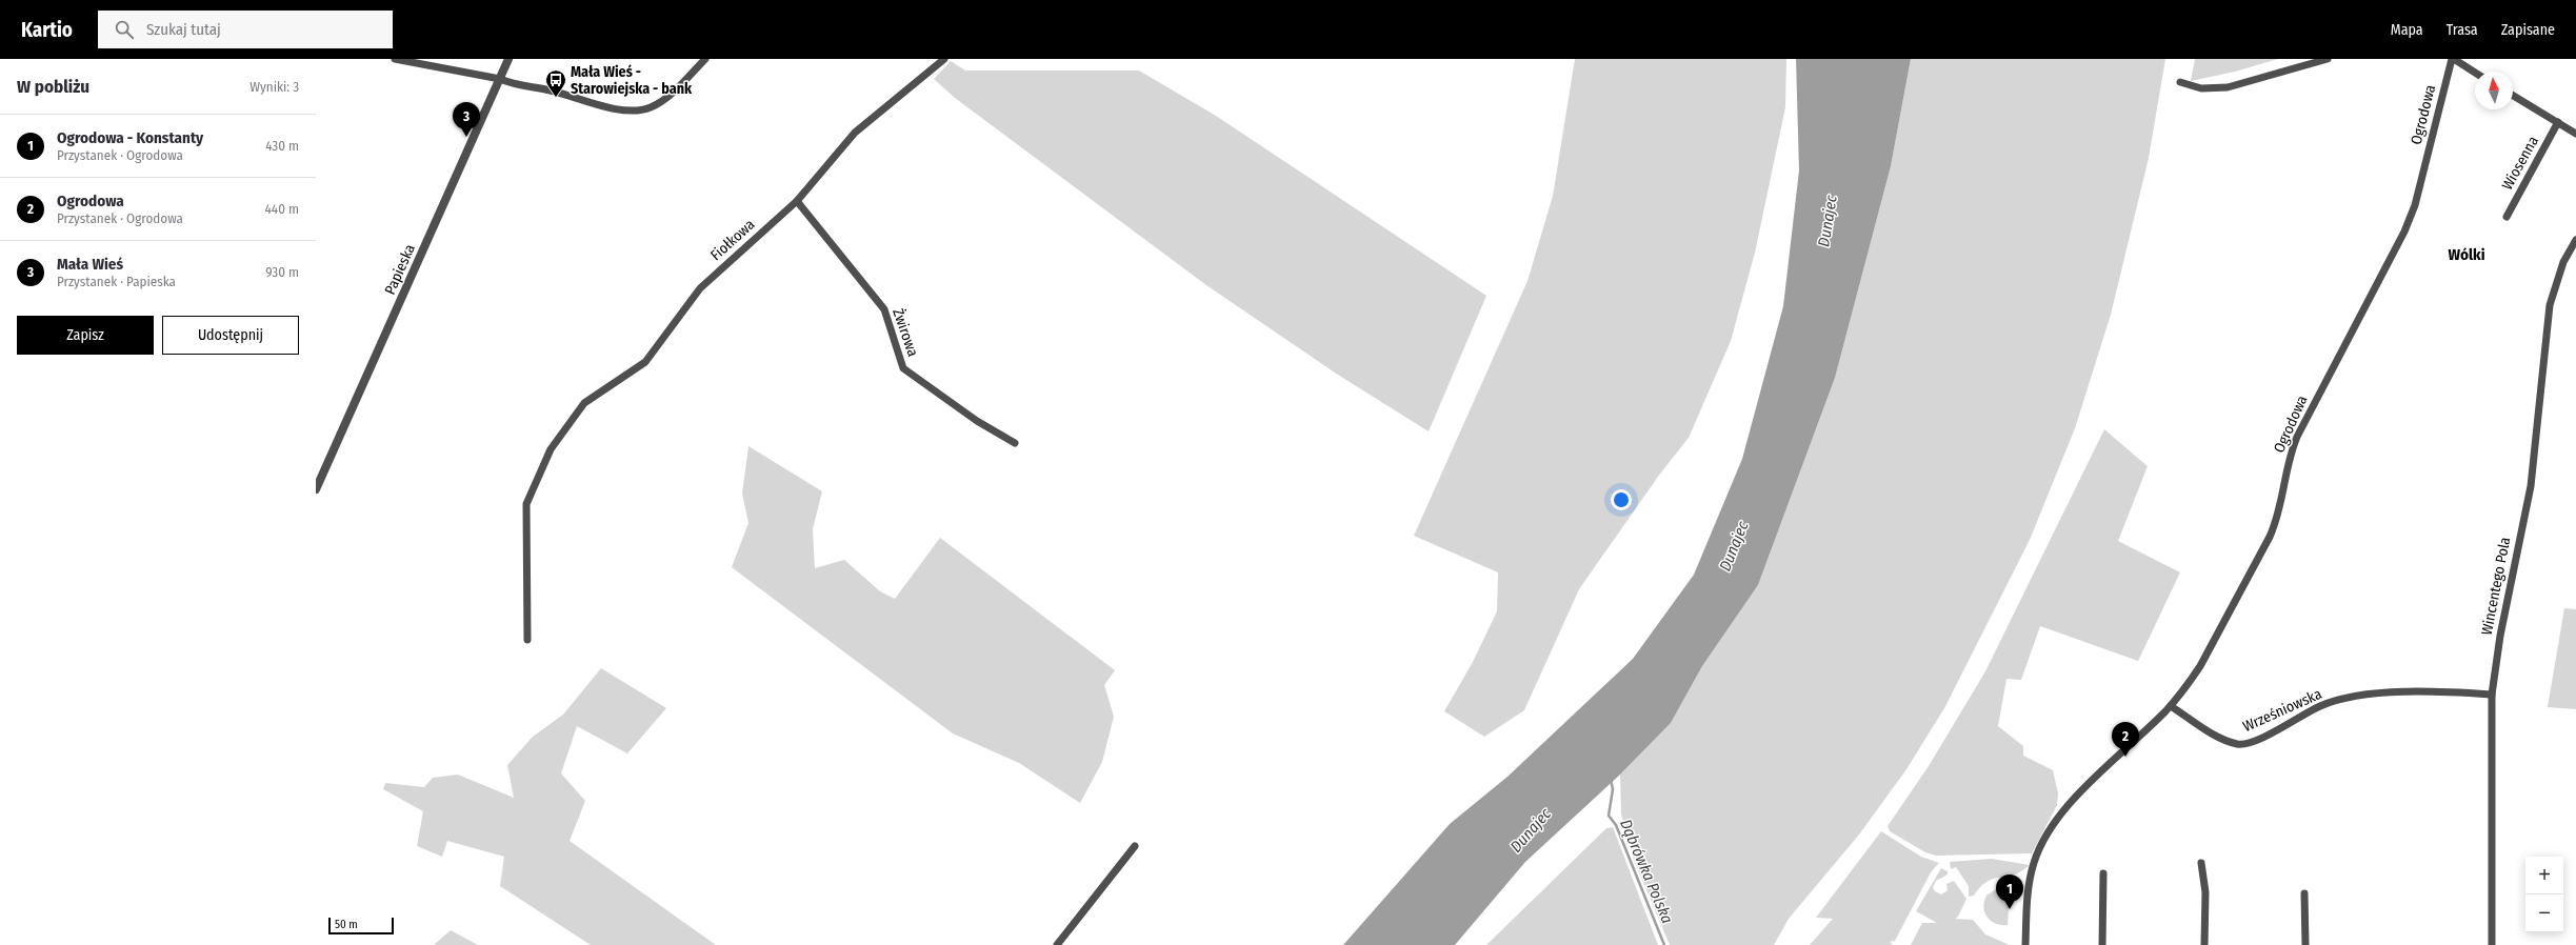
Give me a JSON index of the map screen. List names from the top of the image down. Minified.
{"streets":{"street":["Ogrodowa","Wiosenna","Fiołkowa","Papieska","Żwirowa","Wincentego Pola","Wrześniowska"]},"crossings":[["Ogrodowa","Wrześniowska"],["Fiołkowa","Żwirowa"],["Wincentego Pola","Wrześniowska"]],"districts":["Wólki"],"water":["Dunajec","Dąbrówka Polska"],"places":{"bus stop":["Mała Wieś - Starowiejska - bank"]},"scale_bar":"50 m","north":"top","page":{"header":"Kartio","search":"Szukaj tutaj","nav":["Mapa","Trasa","Zapisane"],"heading":["W pobliżu","Wyniki: 3"],"pins":["3","2","1"],"list":[{"mark":"1","name":"Ogrodowa - Konstanty","note":"Przystanek · Ogrodowa","value":"430 m"},{"mark":"2","name":"Ogrodowa","note":"Przystanek · Ogrodowa","value":"440 m"},{"mark":"3","name":"Mała Wieś","note":"Przystanek · Papieska","value":"930 m"}],"buttons":["Zapisz","Udostępnij"],"map_buttons":["+","−"],"scale":"50 m"}}
